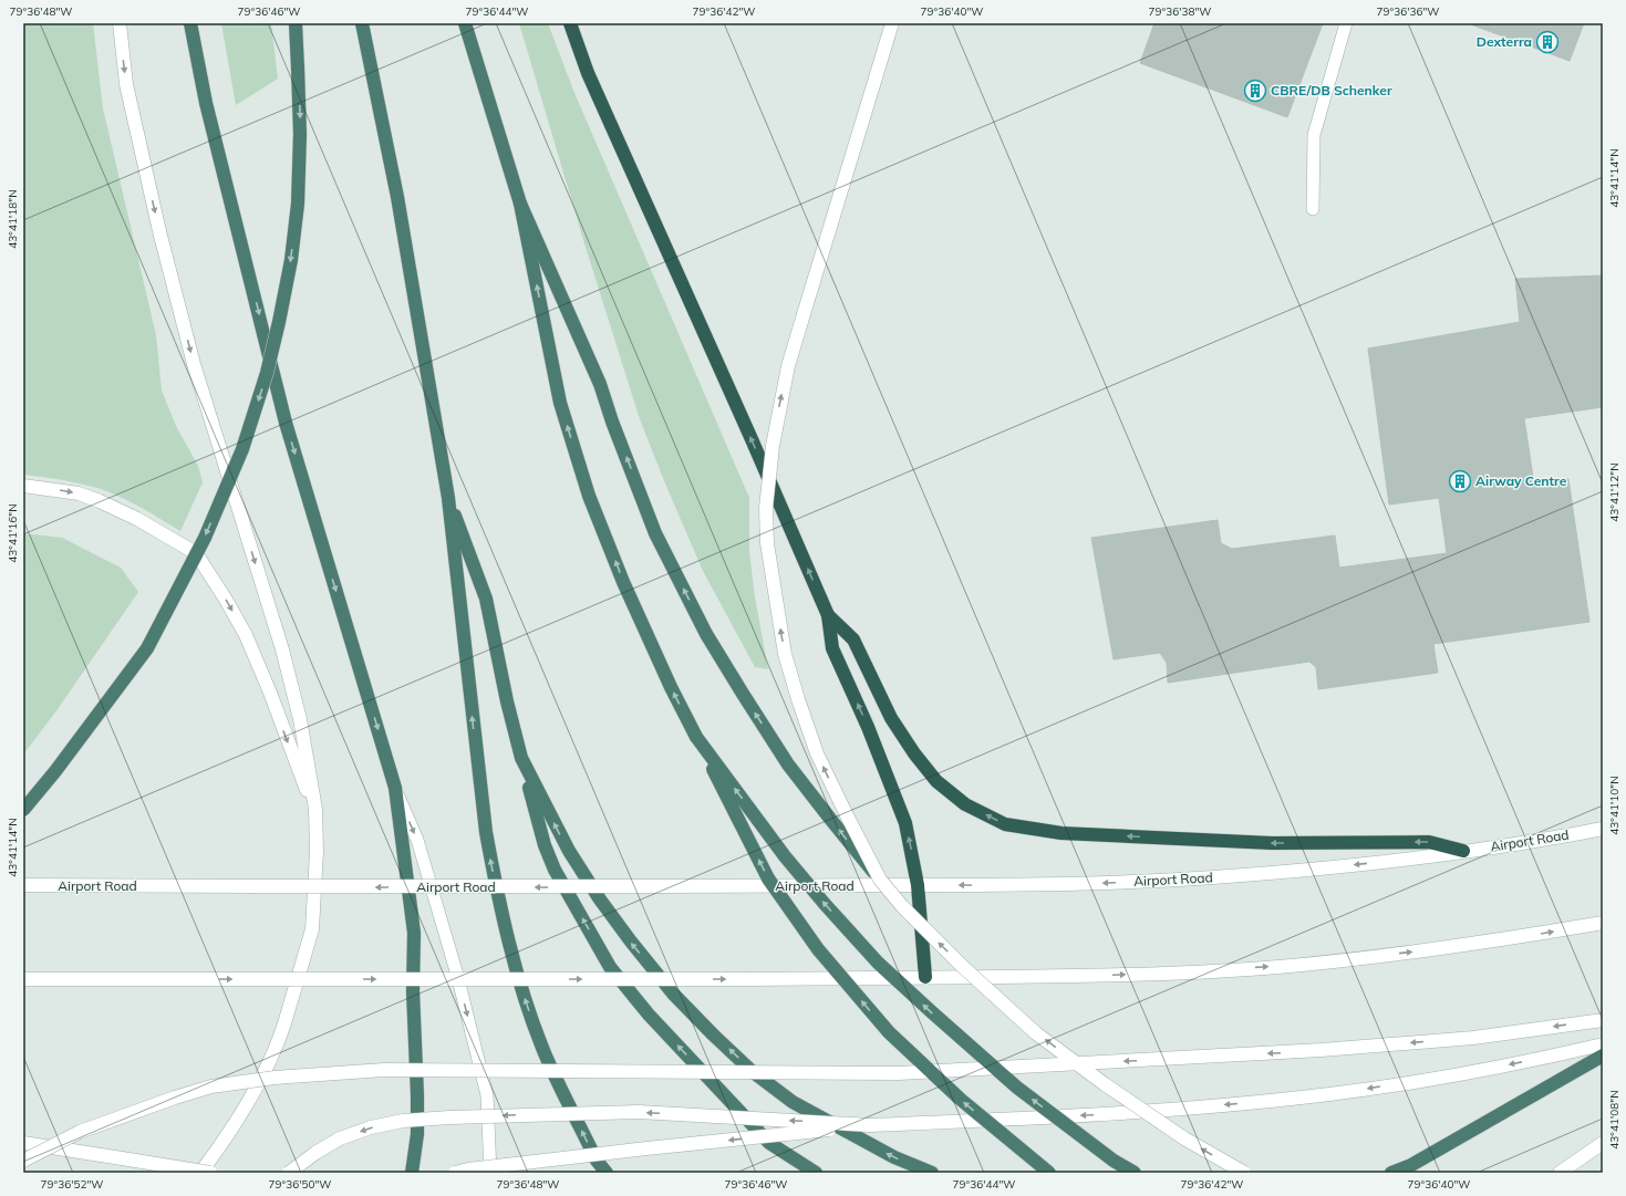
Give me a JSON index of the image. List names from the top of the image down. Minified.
{"streets":{"street":["Airport Road"]},"places":{"building":["Dexterra","CBRE/DB Schenker","Airway Centre"]},"coordinates":["79°36'48\"W","79°36'46\"W","79°36'44\"W","79°36'42\"W","79°36'40\"W","79°36'38\"W","79°36'36\"W","43°41'14\"N","43°41'18\"N","43°41'12\"N","43°41'16\"N","43°41'10\"N","43°41'08\"N","79°36'52\"W","79°36'50\"W"]}
